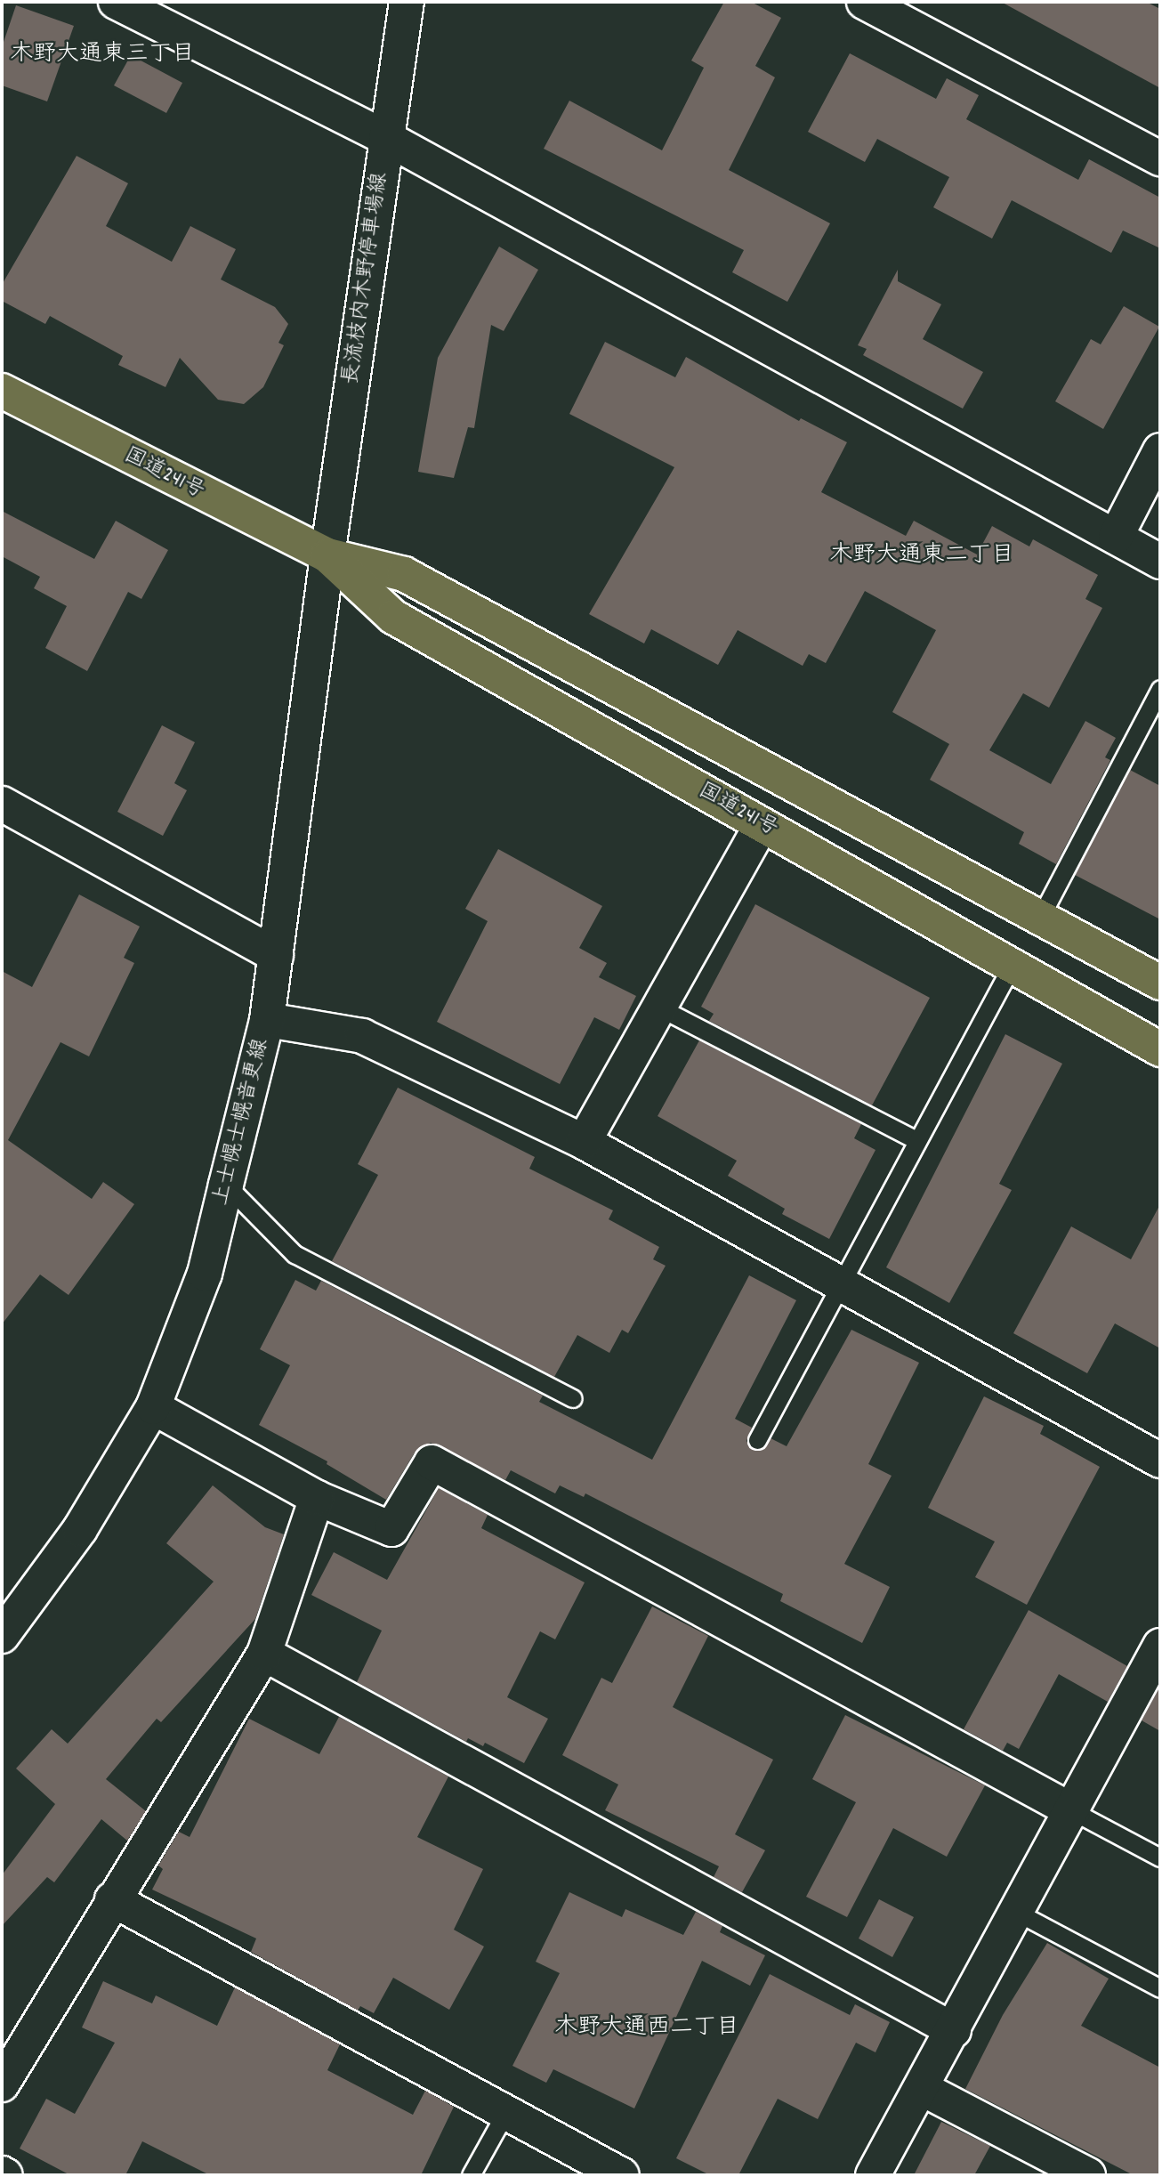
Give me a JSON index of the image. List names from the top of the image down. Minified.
{"streets":{"highway":["国道241号"],"street":["長流枝内木野停車場線","上士幌士幌音更線"]},"crossings":[["長流枝内木野停車場線","国道241号"],["長流枝内木野停車場線","上士幌士幌音更線"],["国道241号","上士幌士幌音更線"]],"districts":["木野大通東三丁目","木野大通東二丁目","木野大通西二丁目"]}
